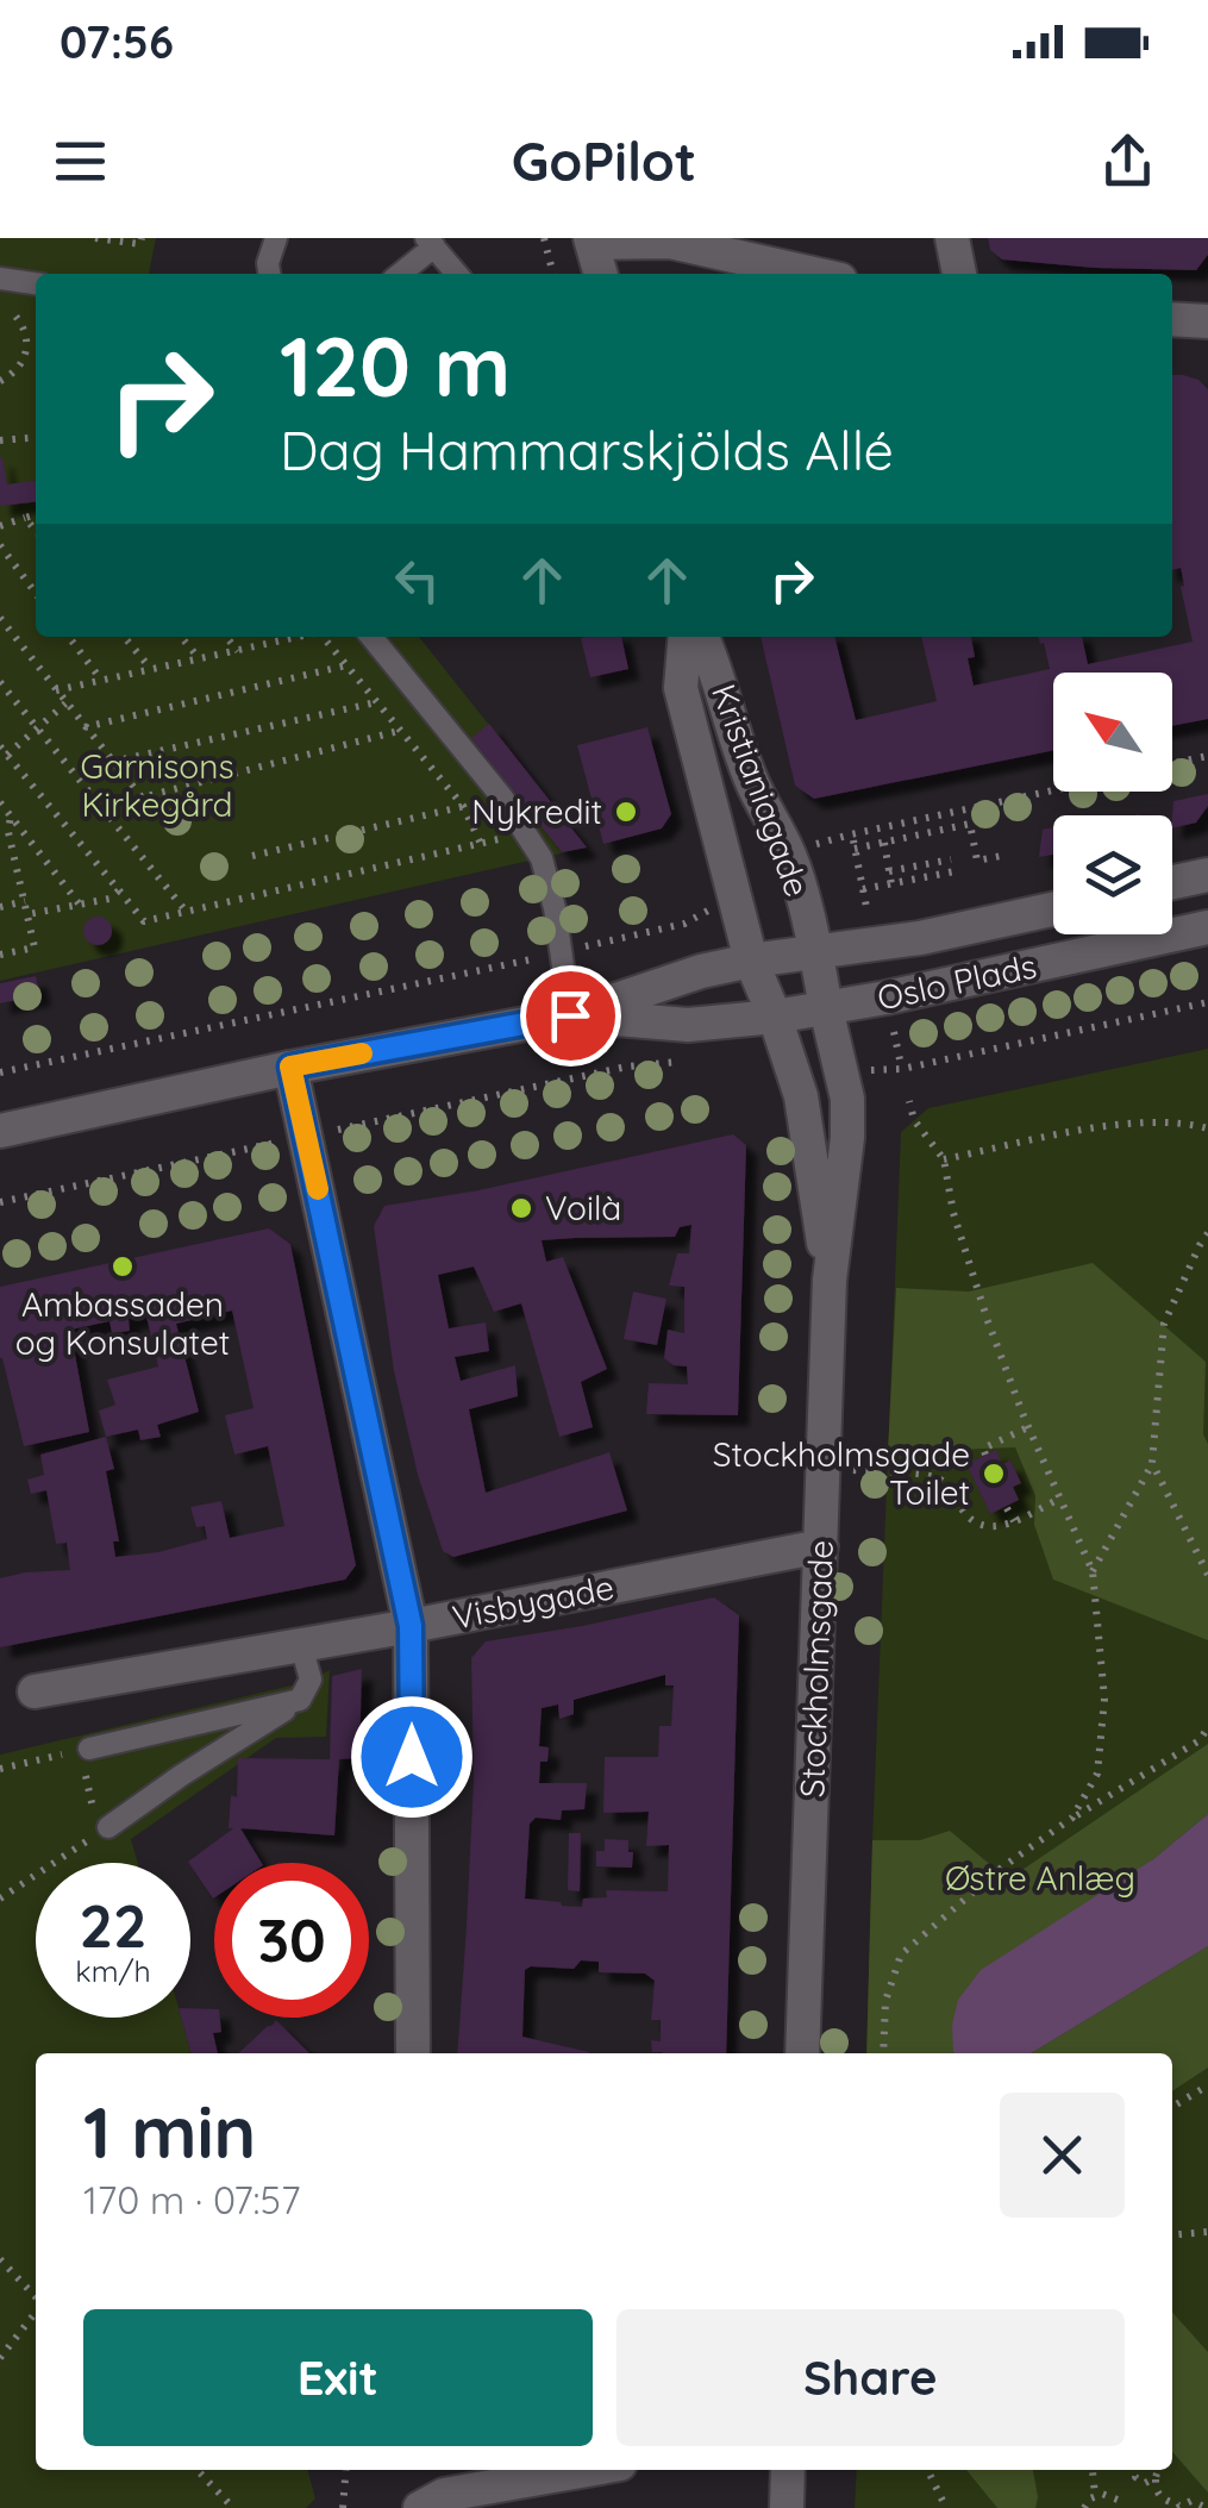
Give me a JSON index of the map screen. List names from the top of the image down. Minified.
{"streets":{"street":["Kristianiagade","Oslo Plads","Visbygade","Stockholmsgade"]},"crossings":[["Kristianiagade","Oslo Plads"],["Kristianiagade","Stockholmsgade"],["Oslo Plads","Stockholmsgade"],["Visbygade","Stockholmsgade"]],"parks":["Garnisons Kirkegård","Østre Anlæg"],"places":["Nykredit","Voilà","Ambassaden og Konsulatet","Stockholmsgade Toilet"],"north":"top left","page":{"status":"07:56","header":"GoPilot","turn":["120 m","Dag Hammarskjölds Allé"],"speed":"22 km/h","limit":"30","heading":["1 min","170 m · 07:57"],"buttons":["Exit","Share"]}}
